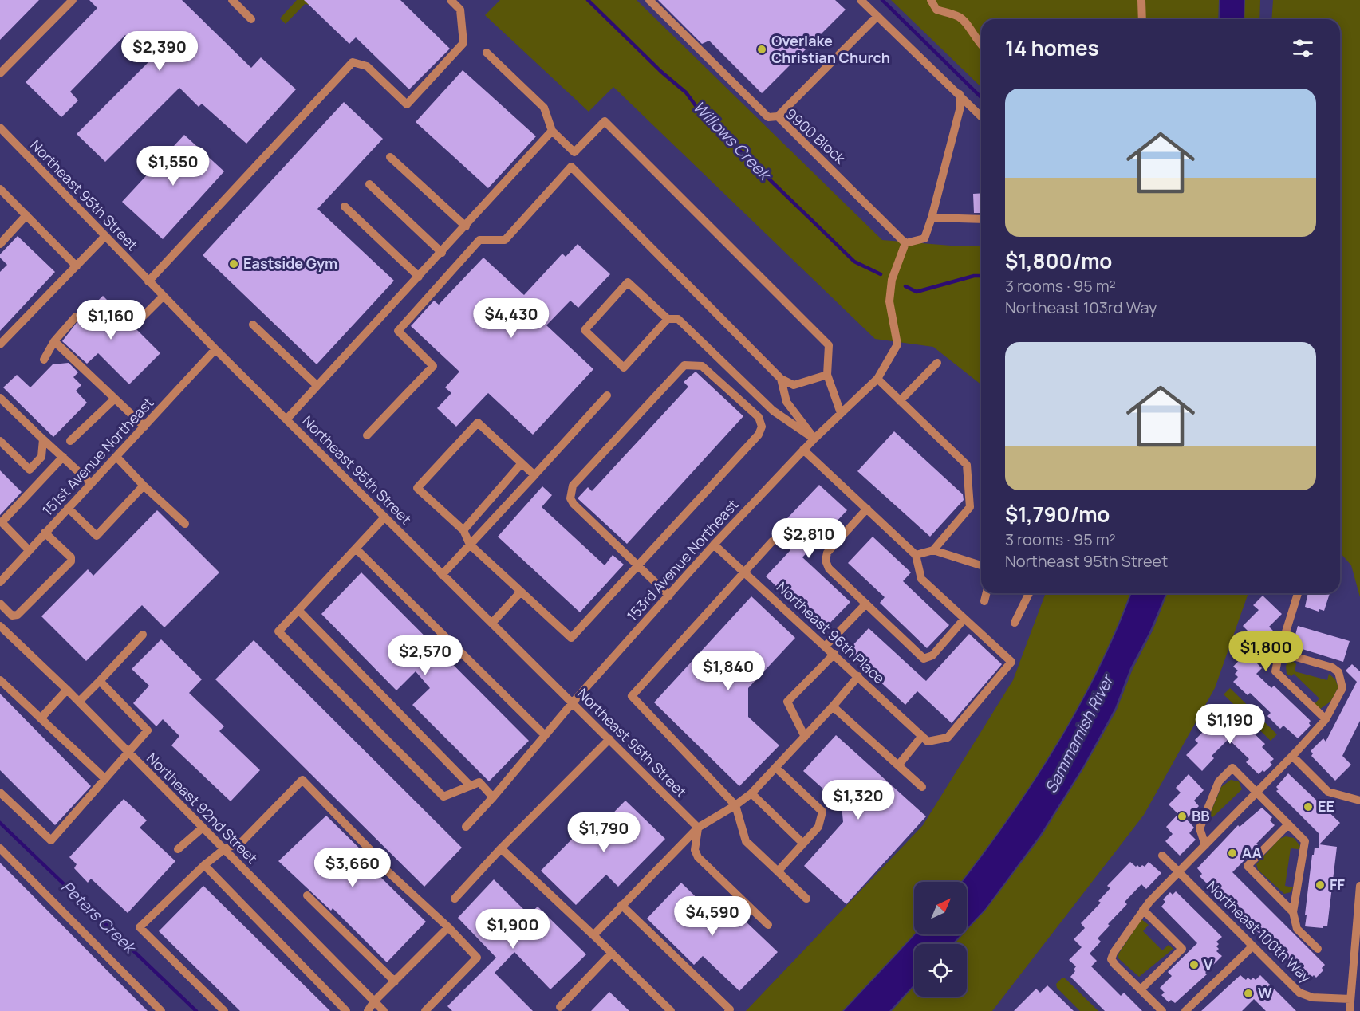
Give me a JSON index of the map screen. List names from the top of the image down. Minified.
{"streets":{"street":["9900 Block","Northeast 95th Street","151st Avenue Northeast","153rd Avenue Northeast","Northeast 96th Place","Northeast 92nd Street","Northeast 100th Way"]},"crossings":[["9900 Block","153rd Avenue Northeast"],["Northeast 95th Street","151st Avenue Northeast"],["Northeast 95th Street","153rd Avenue Northeast"],["153rd Avenue Northeast","Northeast 96th Place"]],"water":["Willows Creek","Sammamish River","Peters Creek"],"places":["Overlake Christian Church","Eastside Gym","EE","BB","AA","FF","V","W"],"north":"top right","page":{"heading":"14 homes","price":["$2,390","$1,550","$4,430","$1,160","$2,810","$1,800","$2,570","$1,840","$1,190","$1,320","$1,790","$3,660","$4,590","$1,900"],"list":[{"name":"$1,800/mo","note":"3 rooms · 95 m² · Northeast 103rd Way"},{"name":"$1,790/mo","note":"3 rooms · 95 m² · Northeast 95th Street"}]}}
